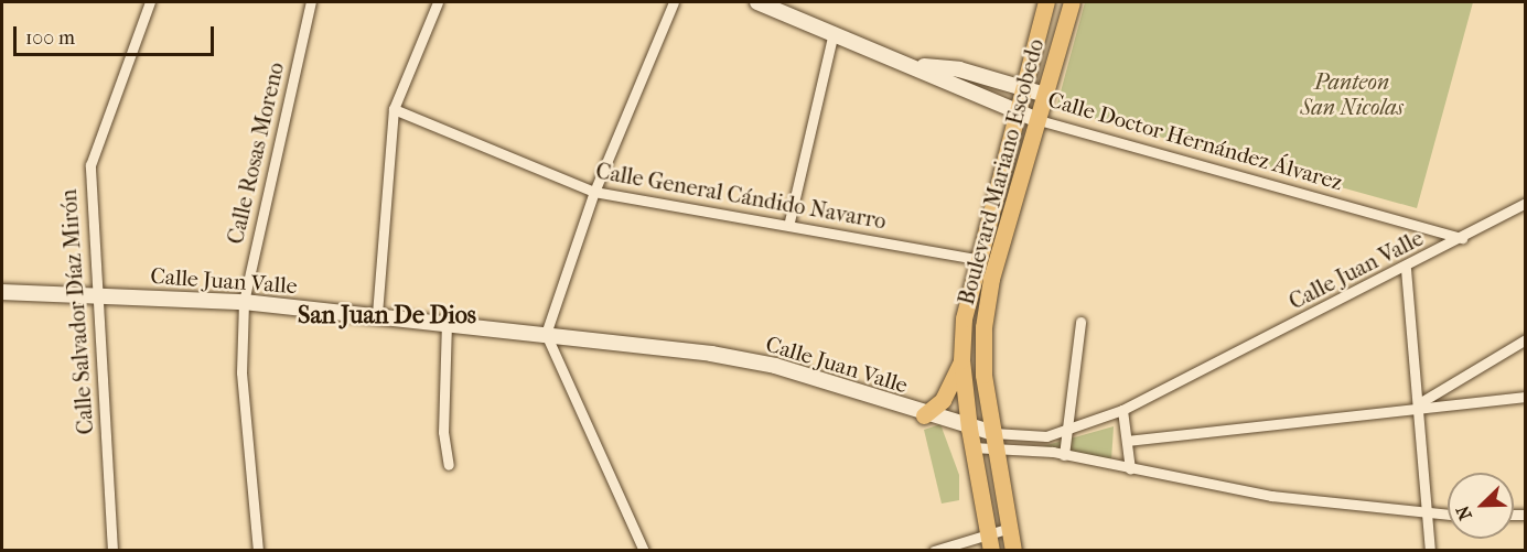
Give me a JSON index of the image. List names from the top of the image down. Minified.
{"streets":{"main road":["Boulevard Mariano Escobedo"],"street":["Calle Doctor Hernández Álvarez","Calle Rosas Moreno","Calle General Cándido Navarro","Calle Juan Valle","Calle Salvador Díaz Mirón"]},"crossings":[["Calle Doctor Hernández Álvarez","Boulevard Mariano Escobedo"],["Calle Doctor Hernández Álvarez","Calle Juan Valle"],["Calle Rosas Moreno","Calle Juan Valle"],["Boulevard Mariano Escobedo","Calle General Cándido Navarro"],["Boulevard Mariano Escobedo","Calle Juan Valle"],["Calle Juan Valle","Calle Salvador Díaz Mirón"]],"districts":["San Juan De Dios"],"parks":["Panteon San Nicolas"],"scale_bar":"100 m","north":"bottom left"}
